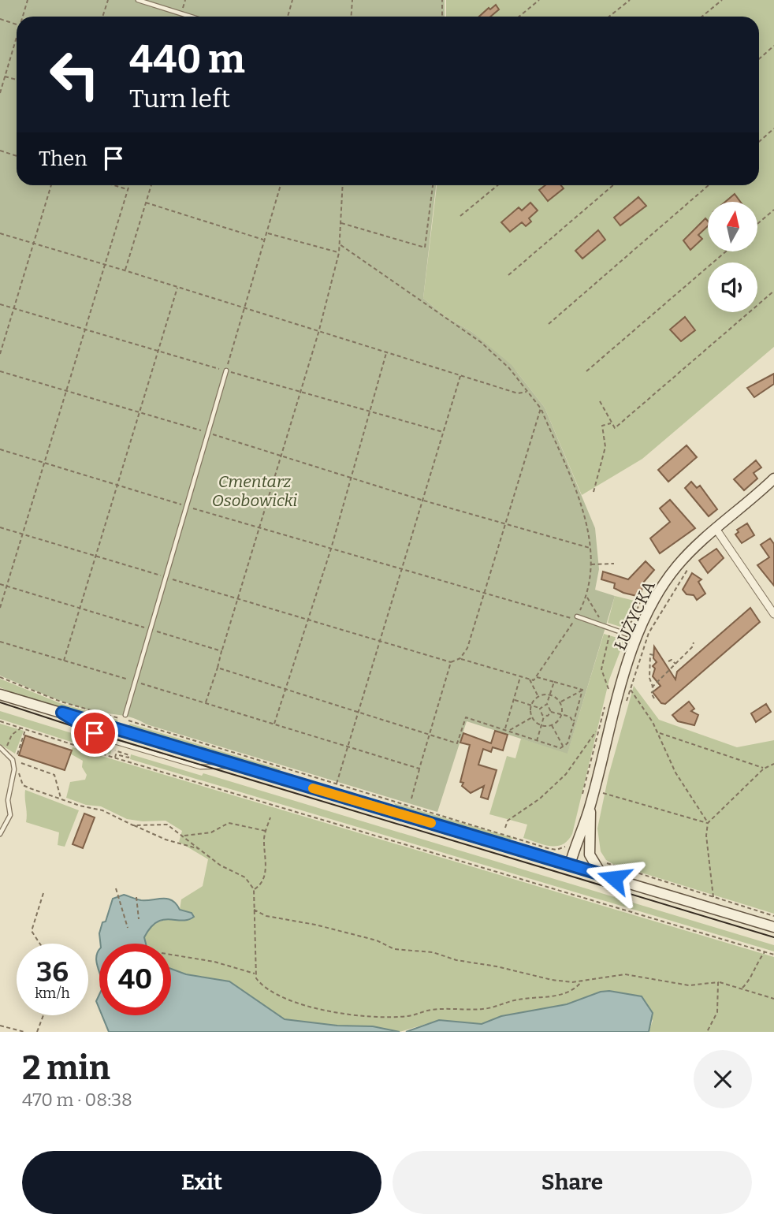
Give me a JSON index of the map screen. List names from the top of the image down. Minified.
{"streets":{"street":["ŁUŻYCKA"]},"parks":["Cmentarz Osobowicki"],"north":"top","page":{"turn":["440 m","Turn left"],"then":"Then","speed":"36 km/h","limit":"40","heading":["2 min","470 m · 08:38"],"buttons":["Exit","Share"]}}
